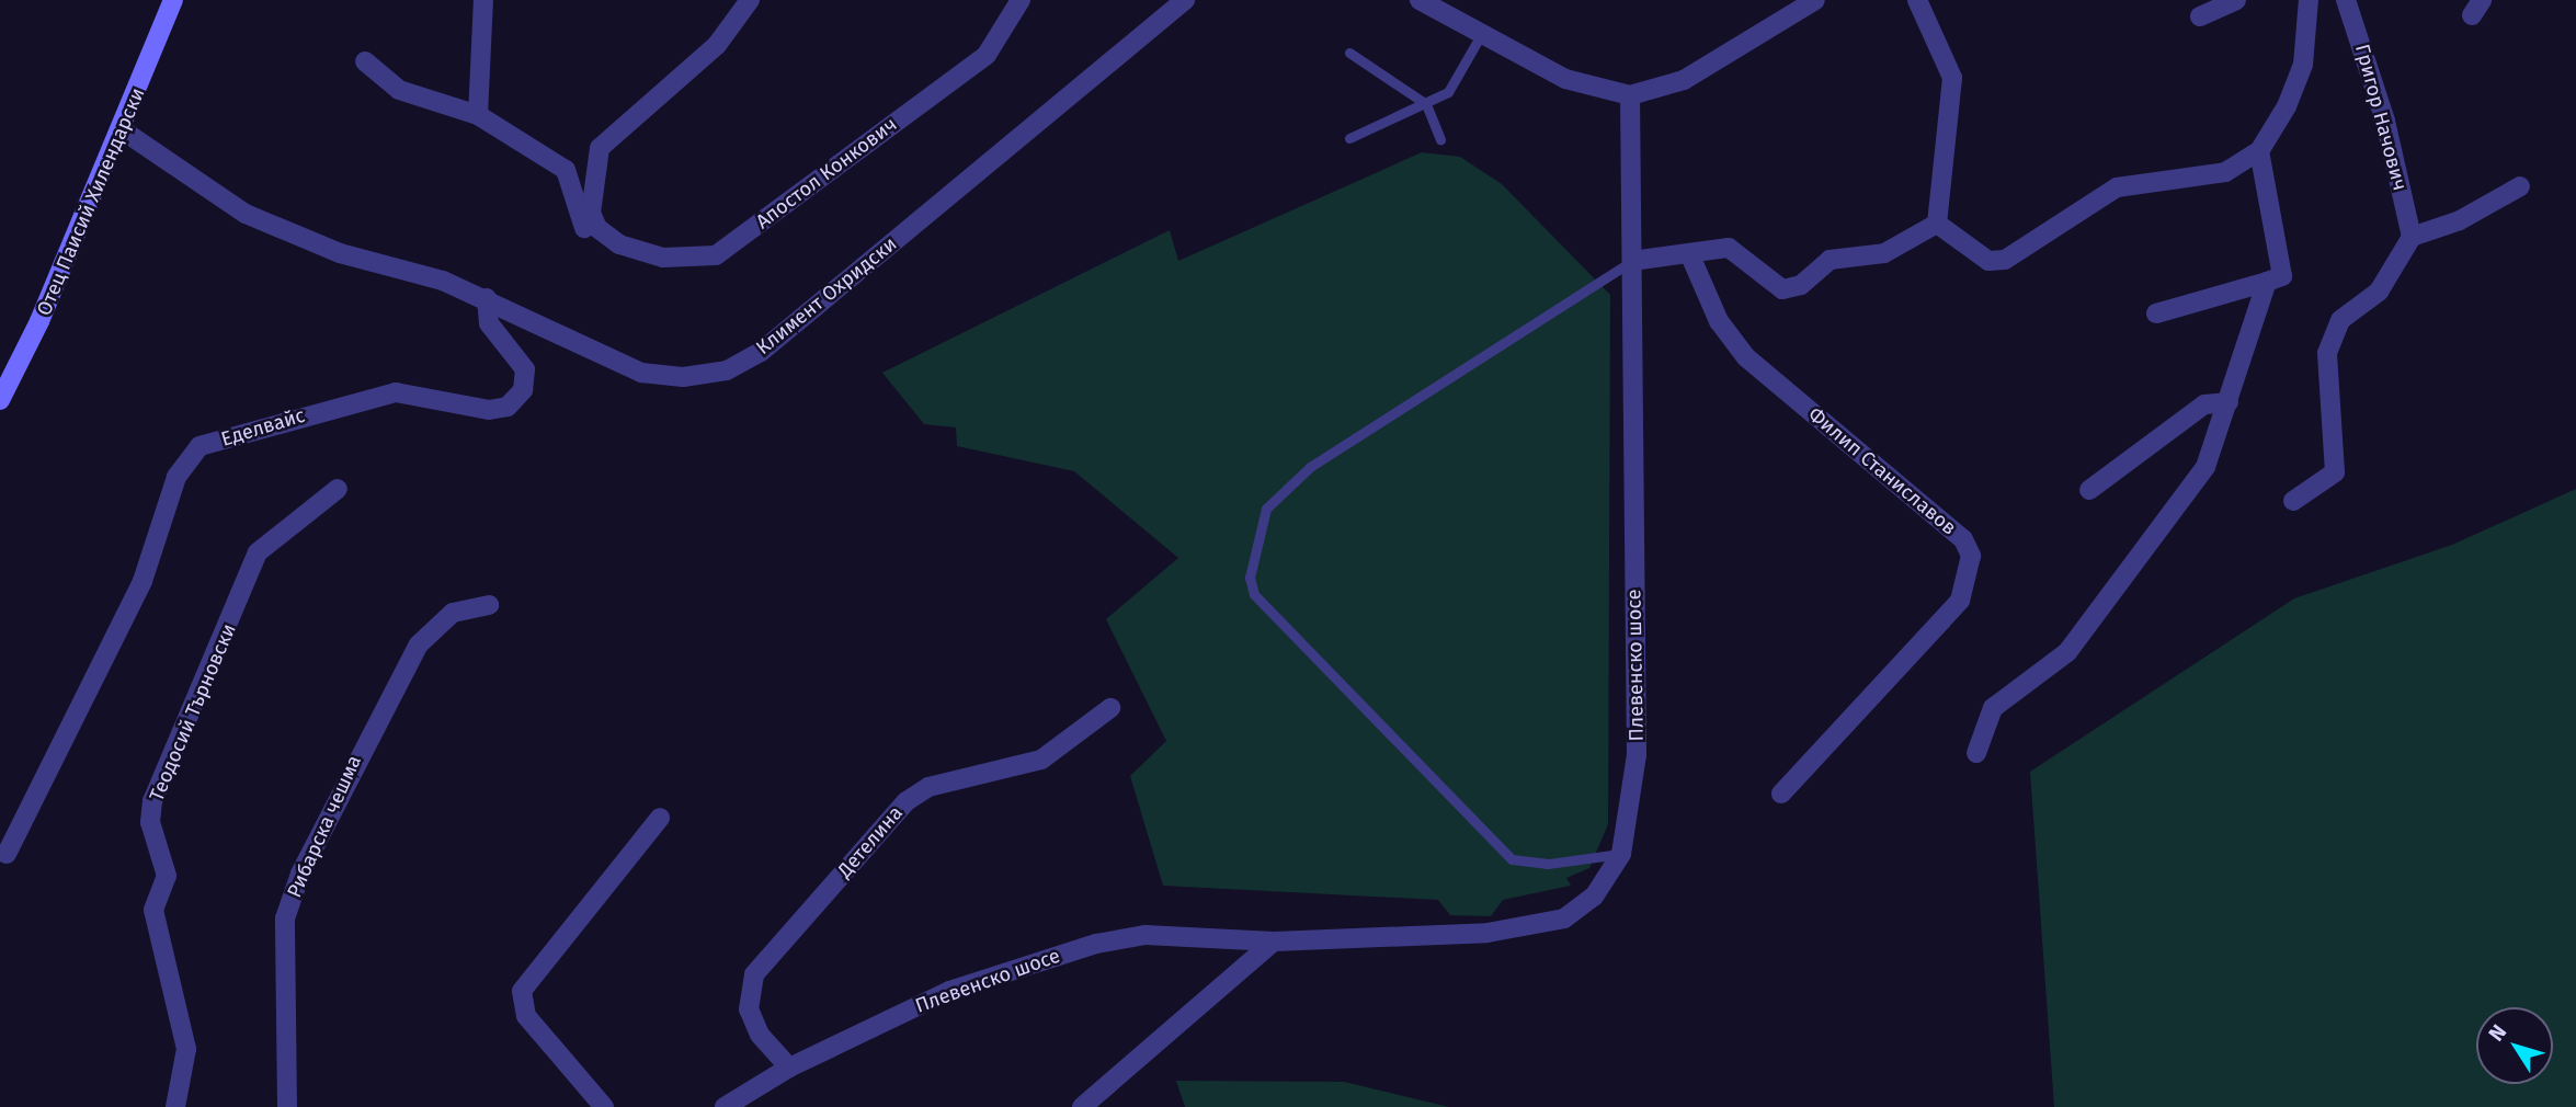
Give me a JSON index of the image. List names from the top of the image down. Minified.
{"streets":{"main road":["Отец Паисий Хилендарски"],"street":["Григор Начович","Апостол Конкович","Климент Охридски","Еделвайс","Филип Станиславов","Плевенско шосе","Теодосий Търновски","Рибарска чешма","Детелина"]},"crossings":[["Отец Паисий Хилендарски","Климент Охридски"],["Климент Охридски","Еделвайс"],["Плевенско шосе","Детелина"]],"north":"top left"}
